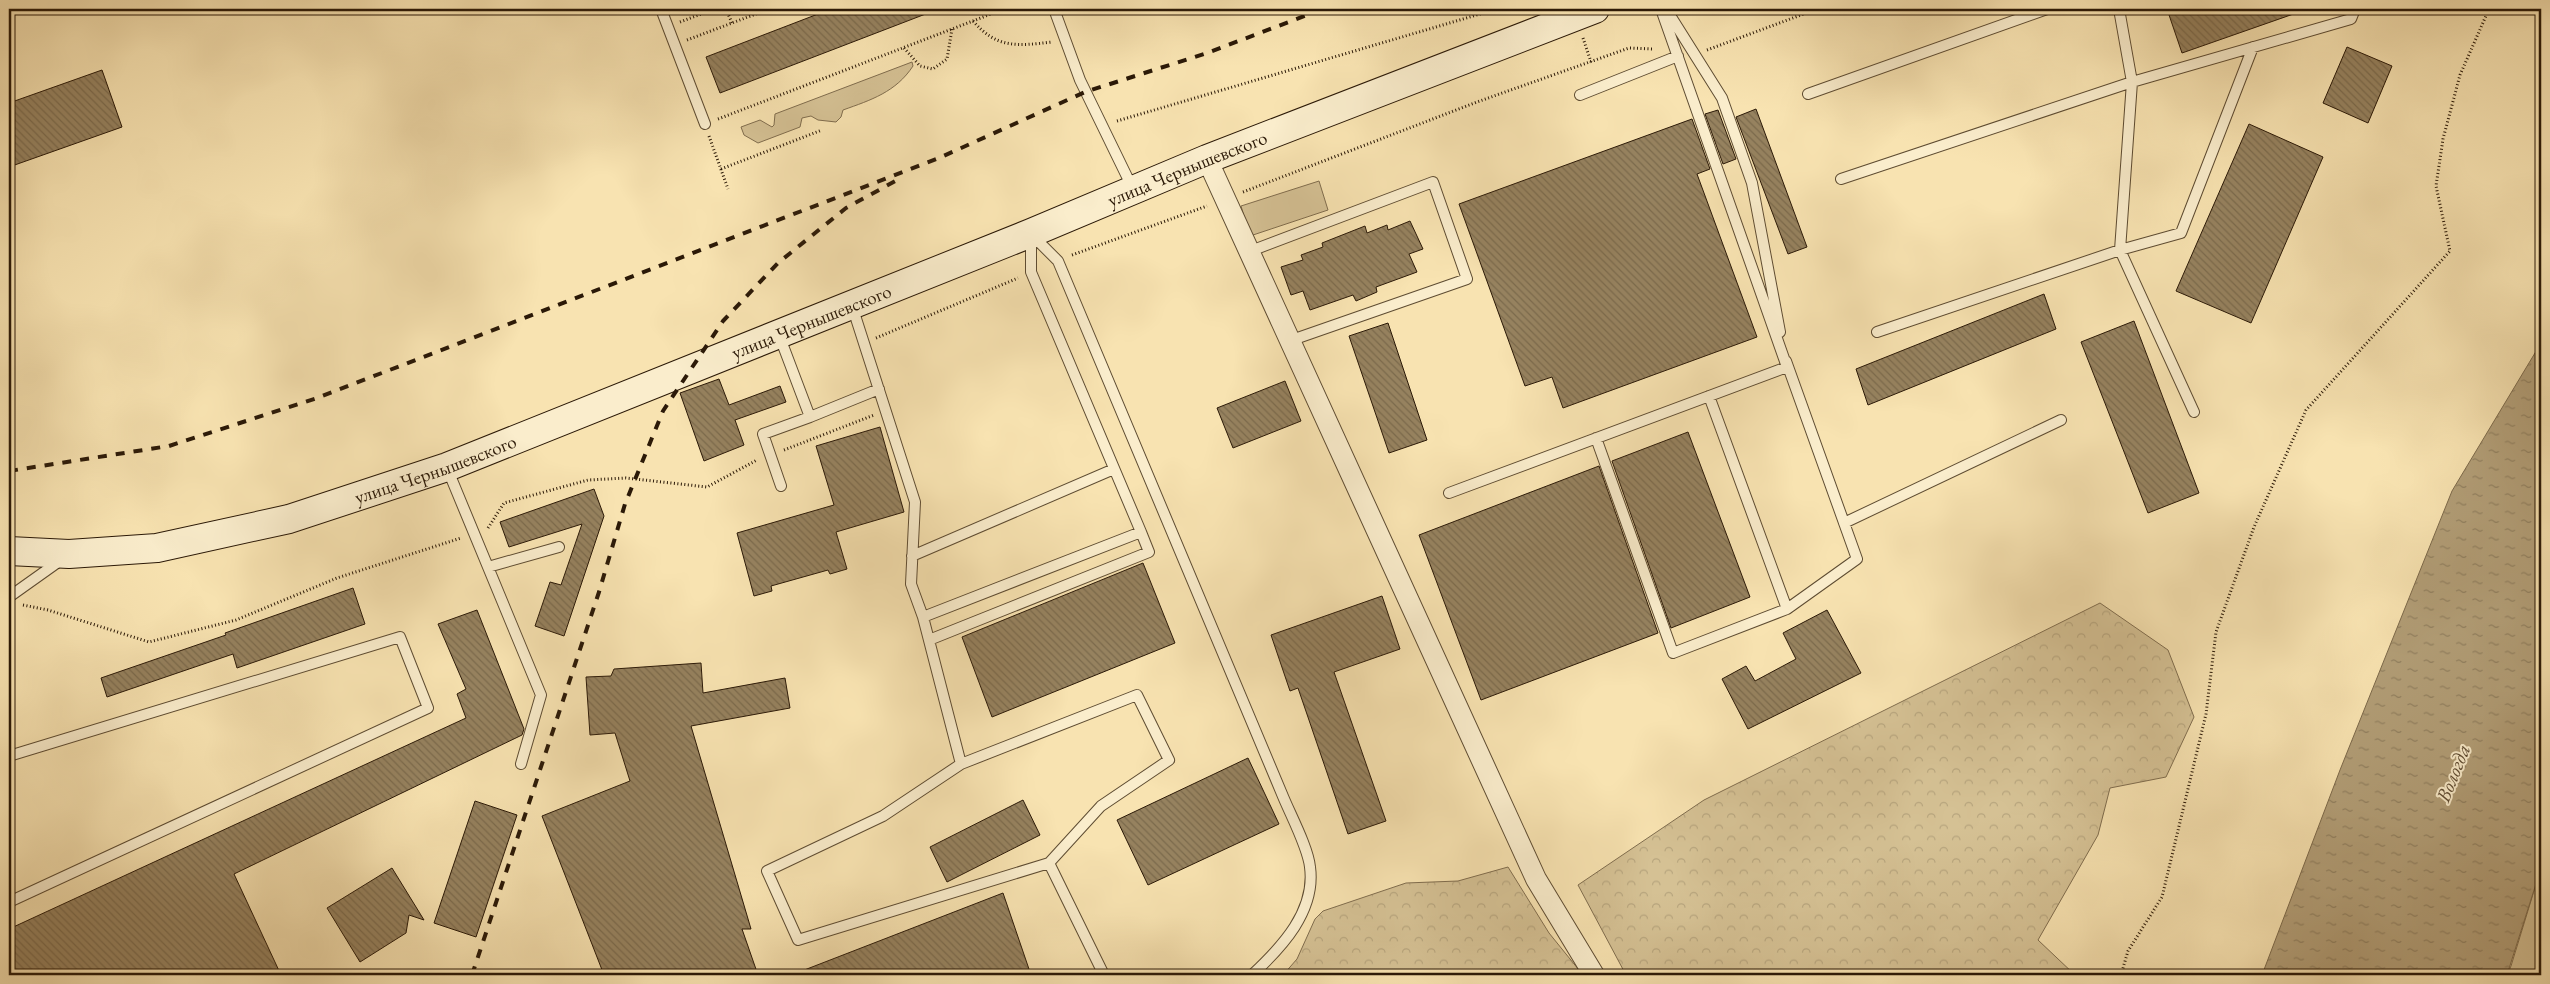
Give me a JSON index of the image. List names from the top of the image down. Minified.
{"streets":{"main road":["улица Чернышевского"]},"water":["Вологда"]}
